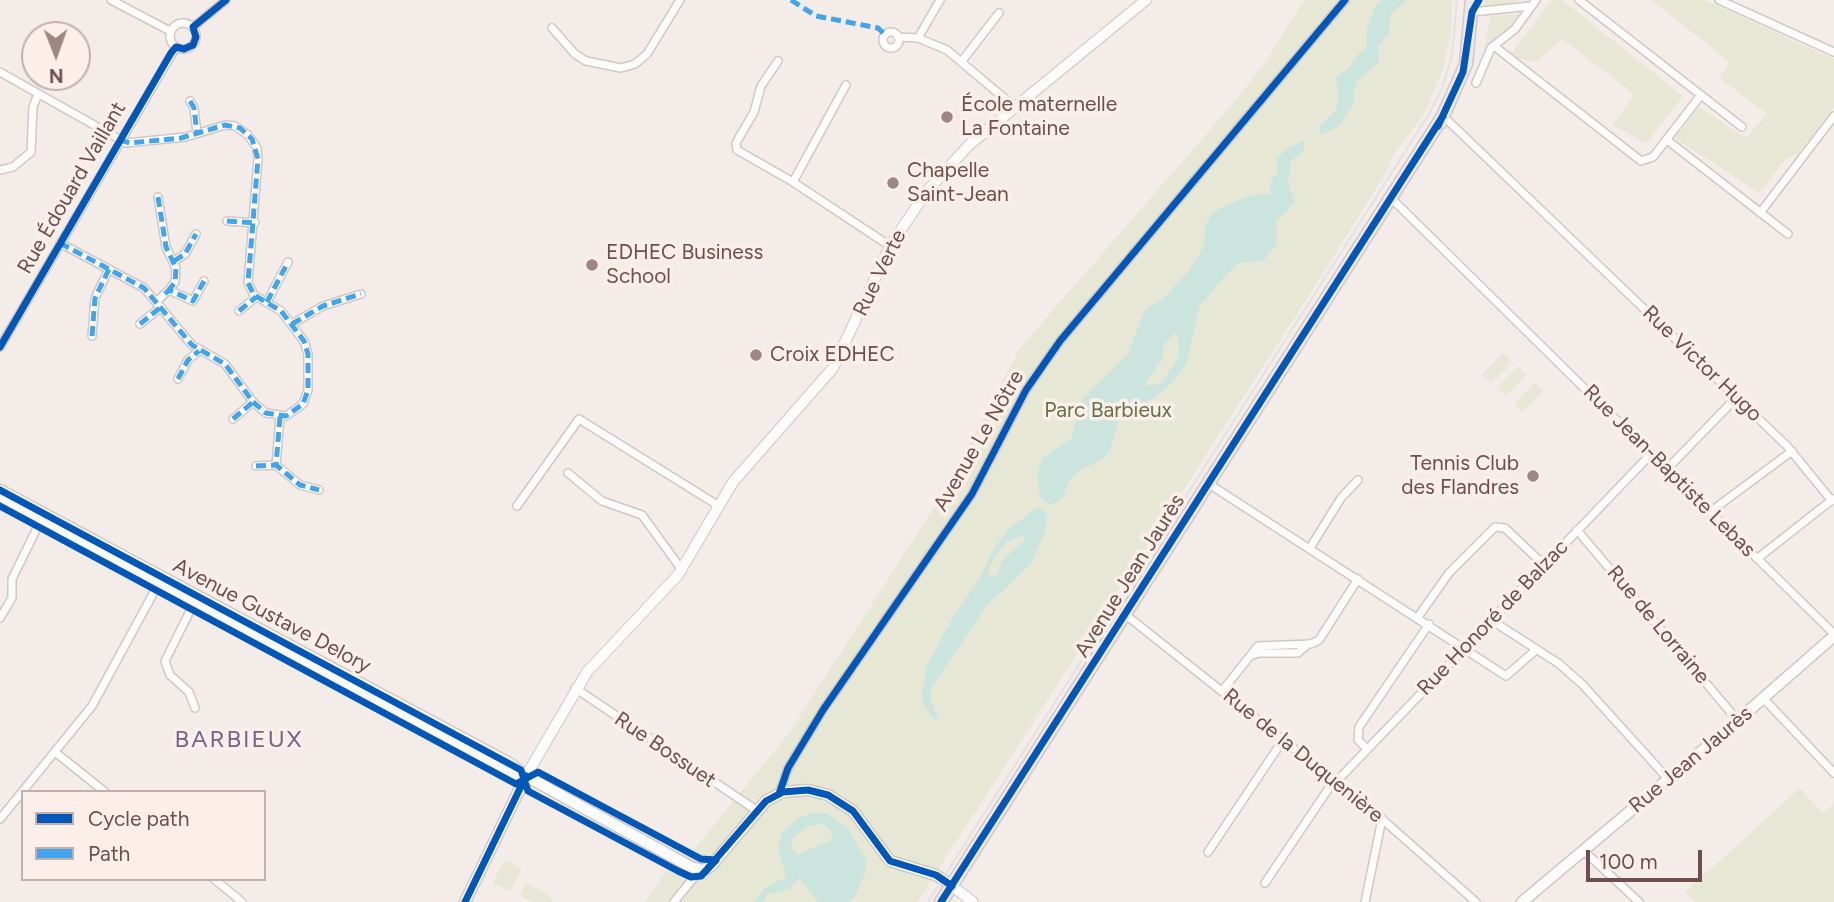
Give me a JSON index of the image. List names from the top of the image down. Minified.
{"streets":{"main road":["Avenue Jean Jaurès","Avenue Gustave Delory","Rue Jean Jaurès"],"street":["Rue Édouard Vaillant","Rue Verte","Rue Victor Hugo","Avenue Le Nôtre","Rue Jean-Baptiste Lebas","Rue Honoré de Balzac","Rue de Lorraine","Rue Bossuet","Rue de la Duquenière"]},"crossings":[["Rue Verte","Avenue Gustave Delory"],["Rue Verte","Rue Bossuet"],["Rue Victor Hugo","Avenue Jean Jaurès"],["Rue Jean-Baptiste Lebas","Avenue Jean Jaurès"],["Rue Jean-Baptiste Lebas","Rue Honoré de Balzac"],["Rue Jean-Baptiste Lebas","Rue Jean Jaurès"],["Avenue Jean Jaurès","Rue de la Duquenière"],["Rue Honoré de Balzac","Rue de Lorraine"],["Rue Honoré de Balzac","Rue de la Duquenière"],["Rue de Lorraine","Rue Jean Jaurès"]],"districts":["BARBIEUX"],"parks":["Parc Barbieux"],"places":["École maternelle La Fontaine","Chapelle Saint-Jean","EDHEC Business School","Croix EDHEC","Tennis Club des Flandres"],"legend":["Cycle path","Path"],"scale_bar":"100 m","north":"bottom"}
